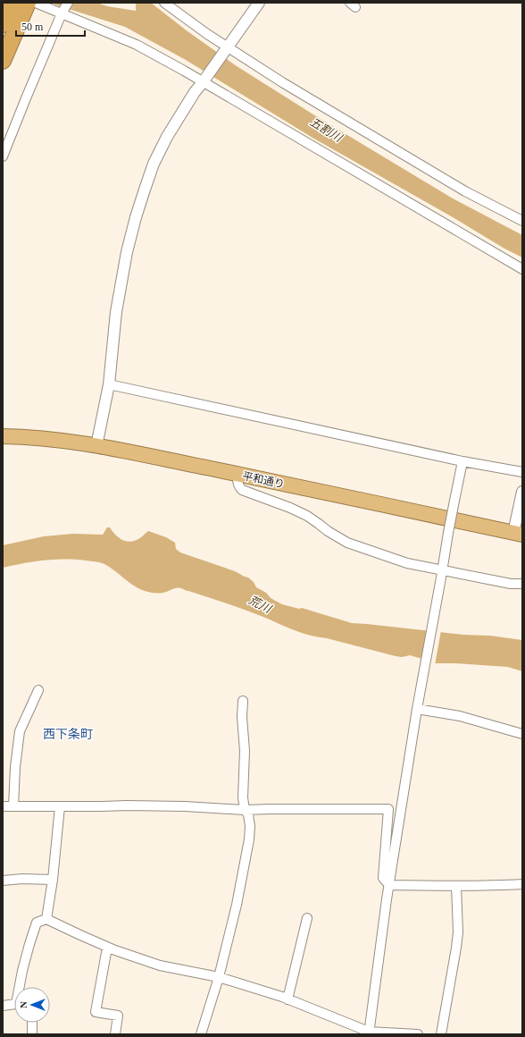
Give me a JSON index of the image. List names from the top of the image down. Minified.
{"streets":{"highway":["平和通り"]},"districts":["西下条町"],"water":["五割川","荒川"],"scale_bar":"50 m","north":"left"}
